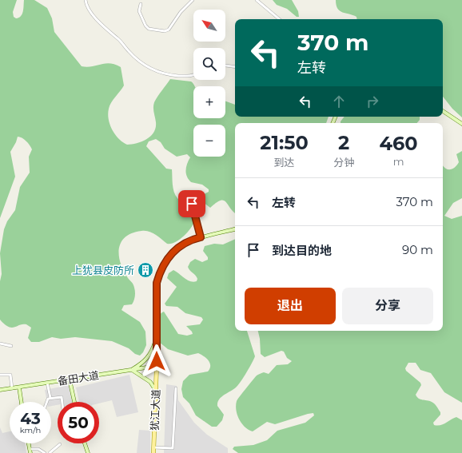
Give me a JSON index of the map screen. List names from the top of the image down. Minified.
{"streets":{"main road":["备田大道","犹江大道"]},"crossings":[["备田大道","犹江大道"]],"places":{"building":["上犹县皮防所"]},"north":"top left","page":{"map_buttons":["+","−"],"turn":["370 m","左转"],"eta":["21:50","到达","2","分钟","460","m"],"list":[{"name":"左转","value":"370 m"},{"name":"到达目的地","value":"90 m"}],"buttons":["退出","分享"],"speed":"43 km/h","limit":"50"}}
